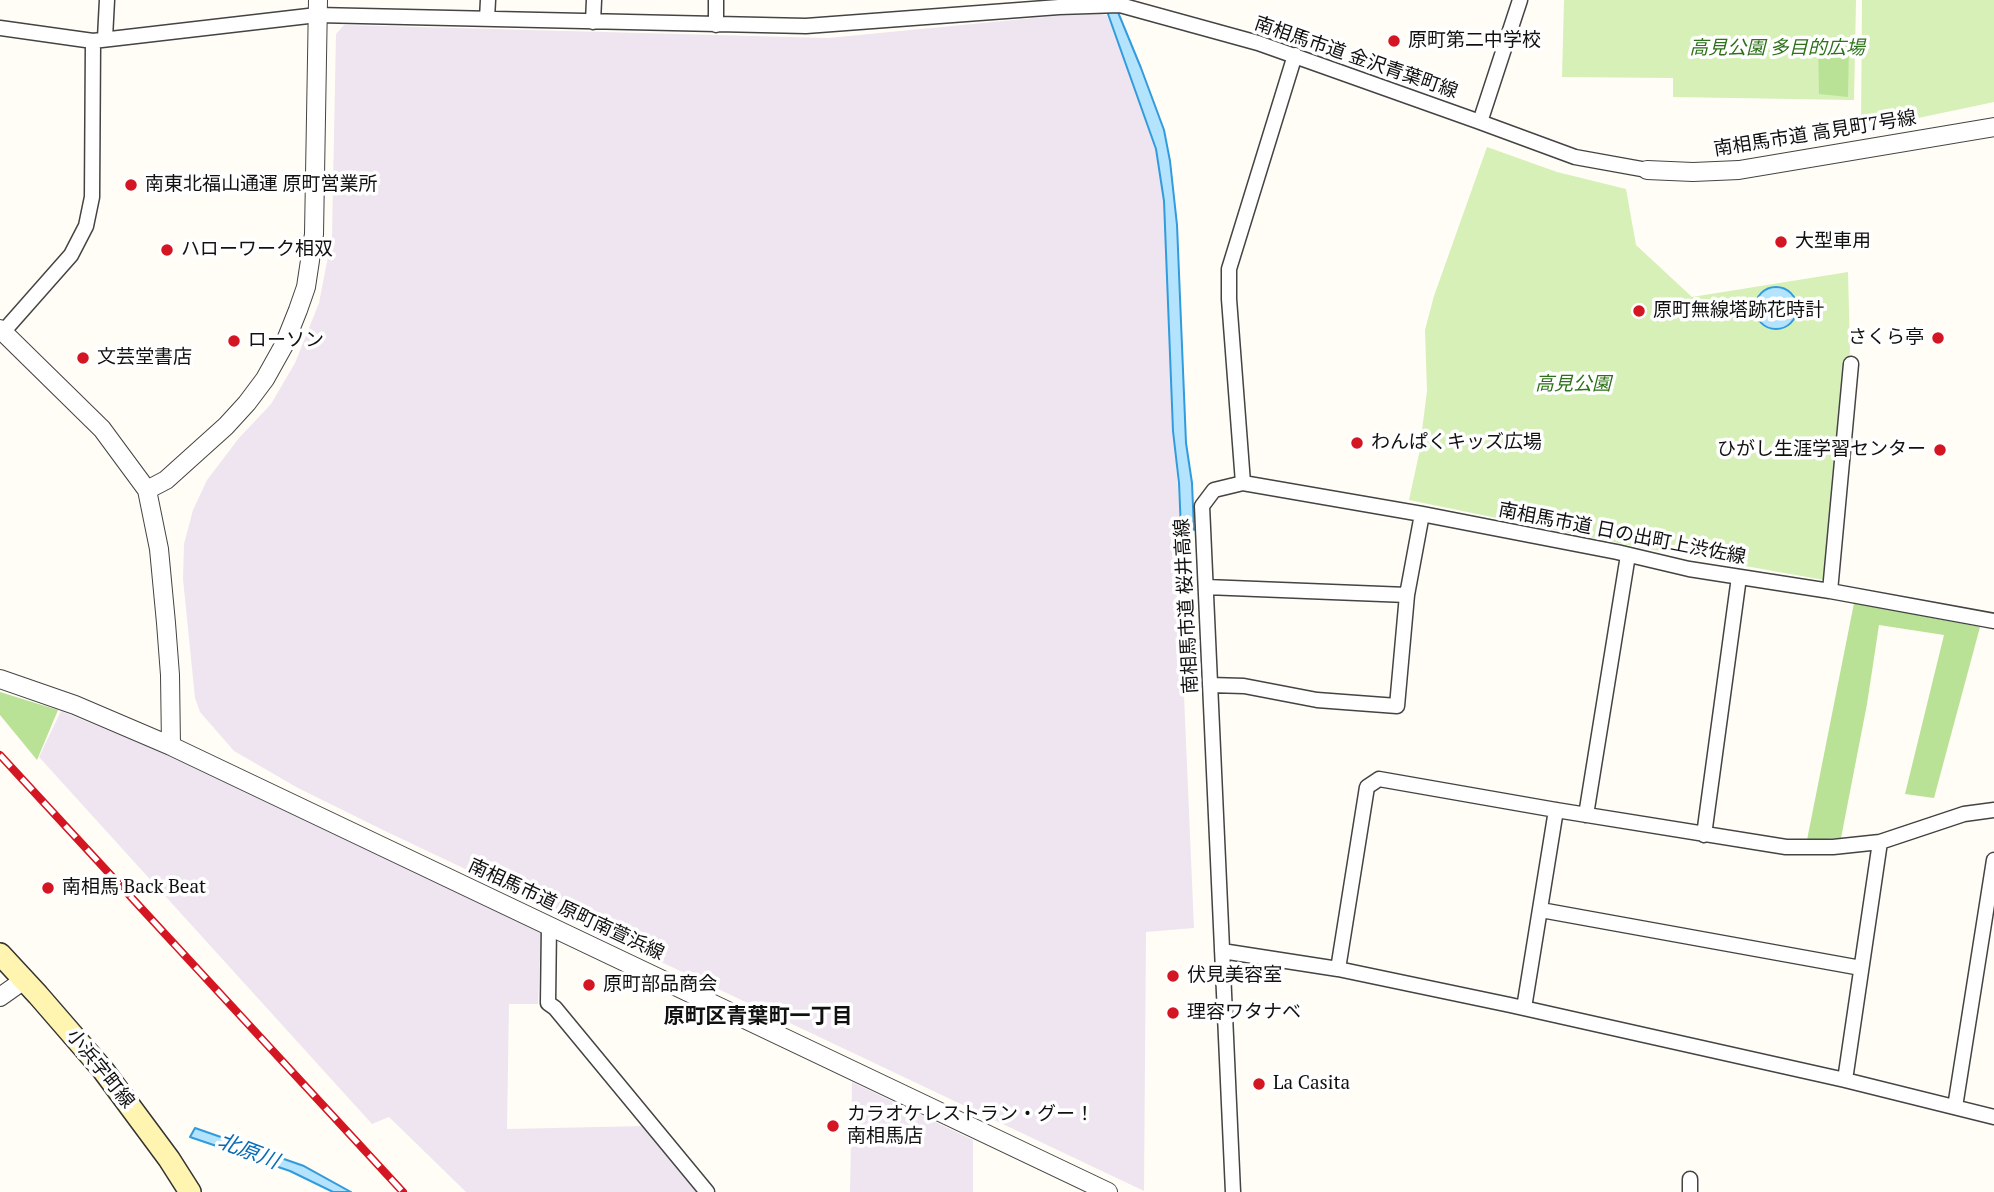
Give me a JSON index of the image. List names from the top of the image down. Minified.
{"streets":{"main road":["小浜字町線"],"street":["南相馬市道 金沢青葉町線","南相馬市道 高見町7号線","南相馬市道 日の出町上渋佐線","南相馬市道 桜井高線","南相馬市道 原町南萱浜線"]},"crossings":[["南相馬市道 金沢青葉町線","南相馬市道 高見町7号線"],["南相馬市道 日の出町上渋佐線","南相馬市道 桜井高線"]],"districts":["原町区青葉町一丁目"],"water":["北原川"],"parks":["高見公園 多目的広場","高見公園"],"places":["原町第二中学校","南東北福山通運 原町営業所","大型車用","ハローワーク相双","原町無線塔跡花時計","さくら亭","ローソン","文芸堂書店","わんぱくキッズ広場","ひがし生涯学習センター","南相馬 Back Beat","伏見美容室","原町部品商会","理容ワタナベ","La Casita","カラオケレストラン・グー！ 南相馬店"]}
